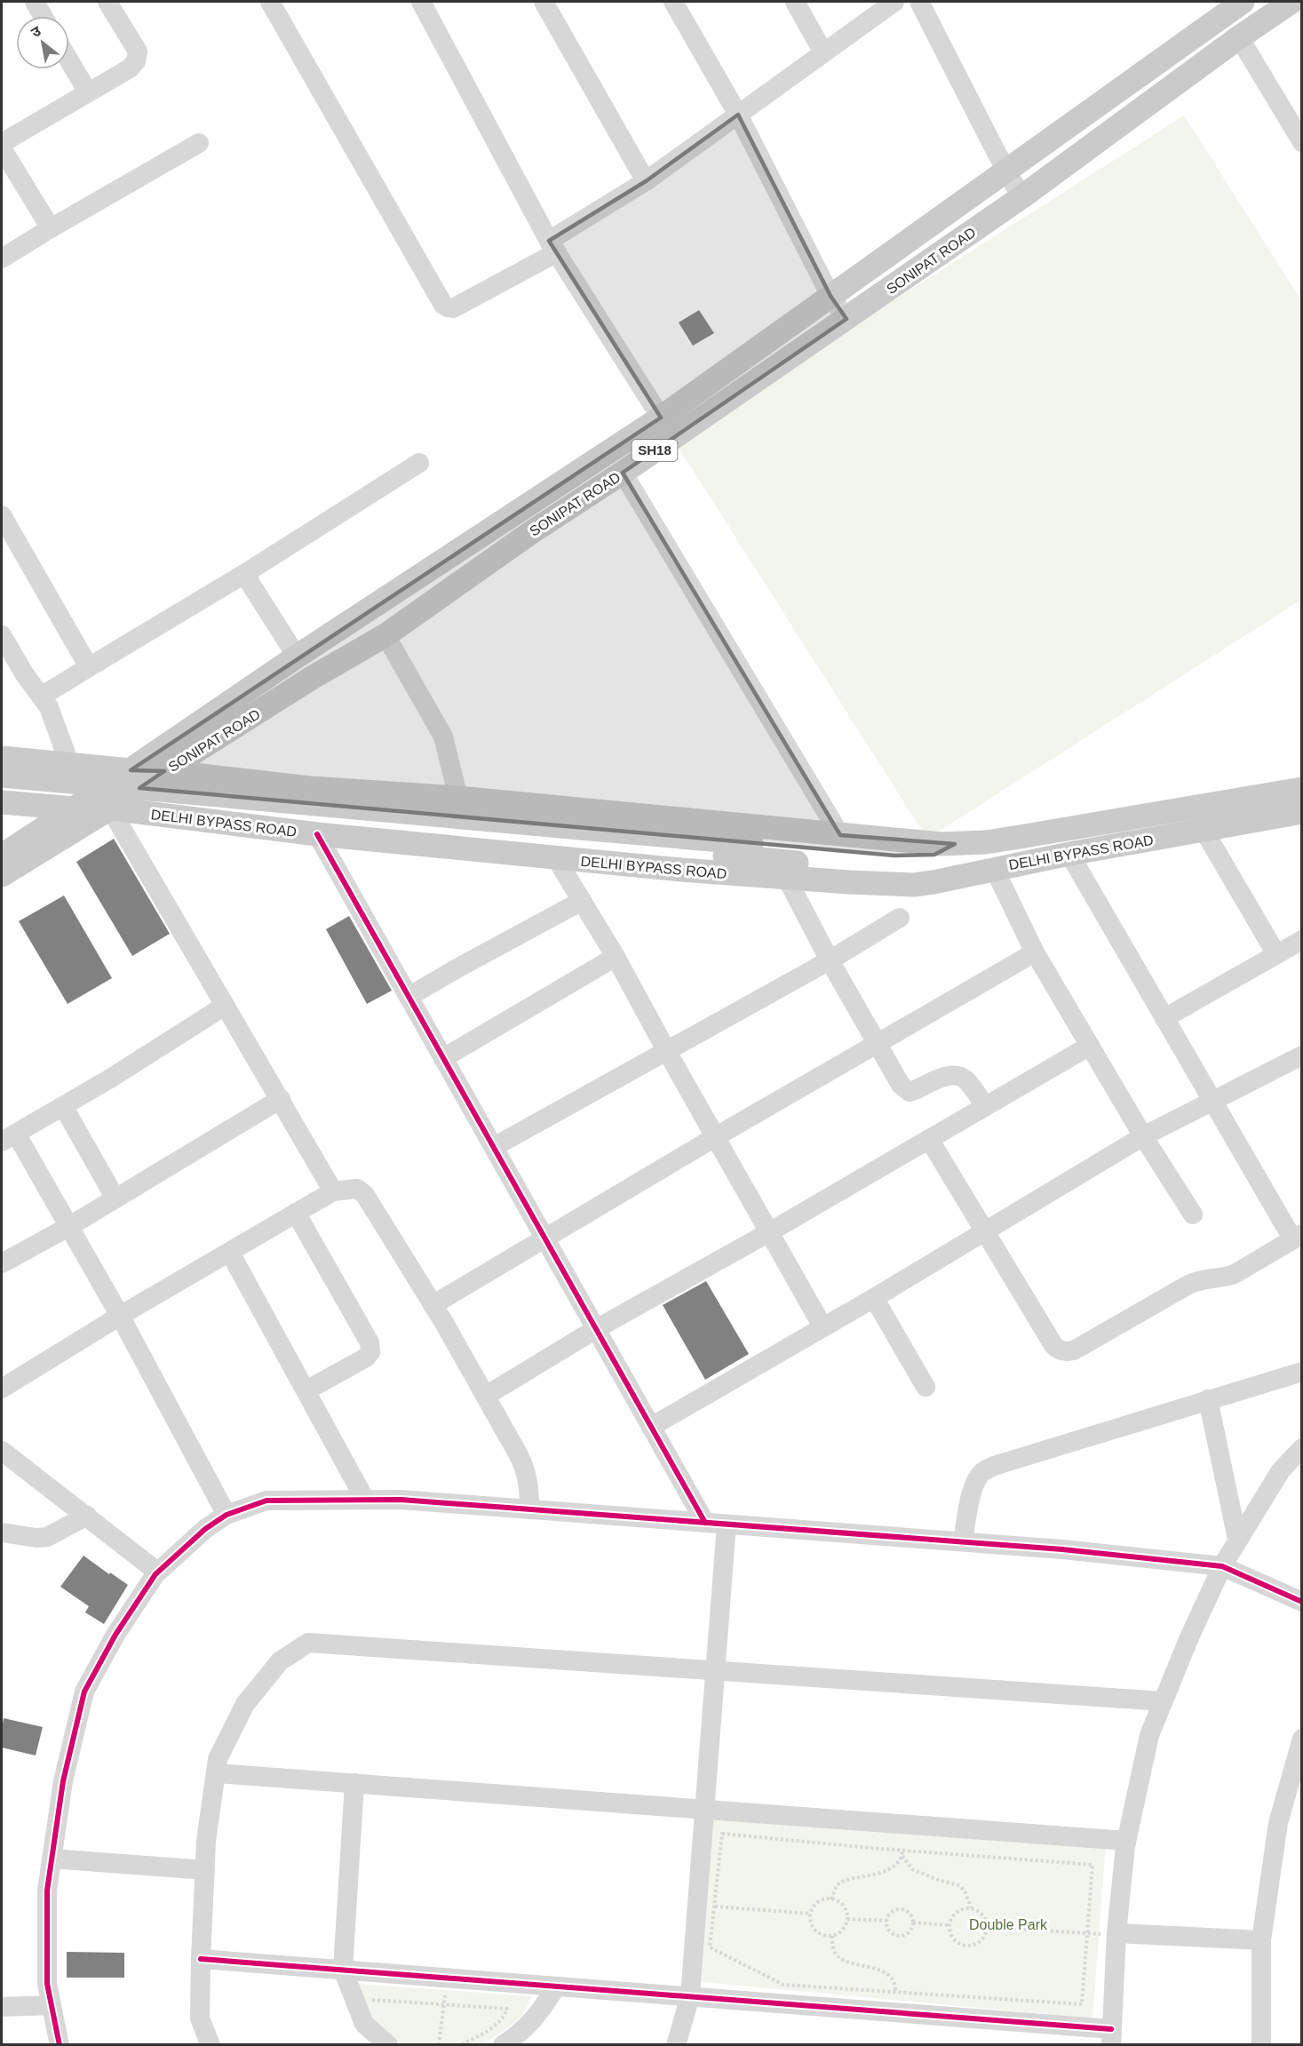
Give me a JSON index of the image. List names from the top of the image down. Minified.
{"streets":{"main road":["SONIPAT ROAD","SH18","DELHI BYPASS ROAD"]},"crossings":[["SONIPAT ROAD","DELHI BYPASS ROAD"]],"parks":["Double Park"],"north":"top left"}
